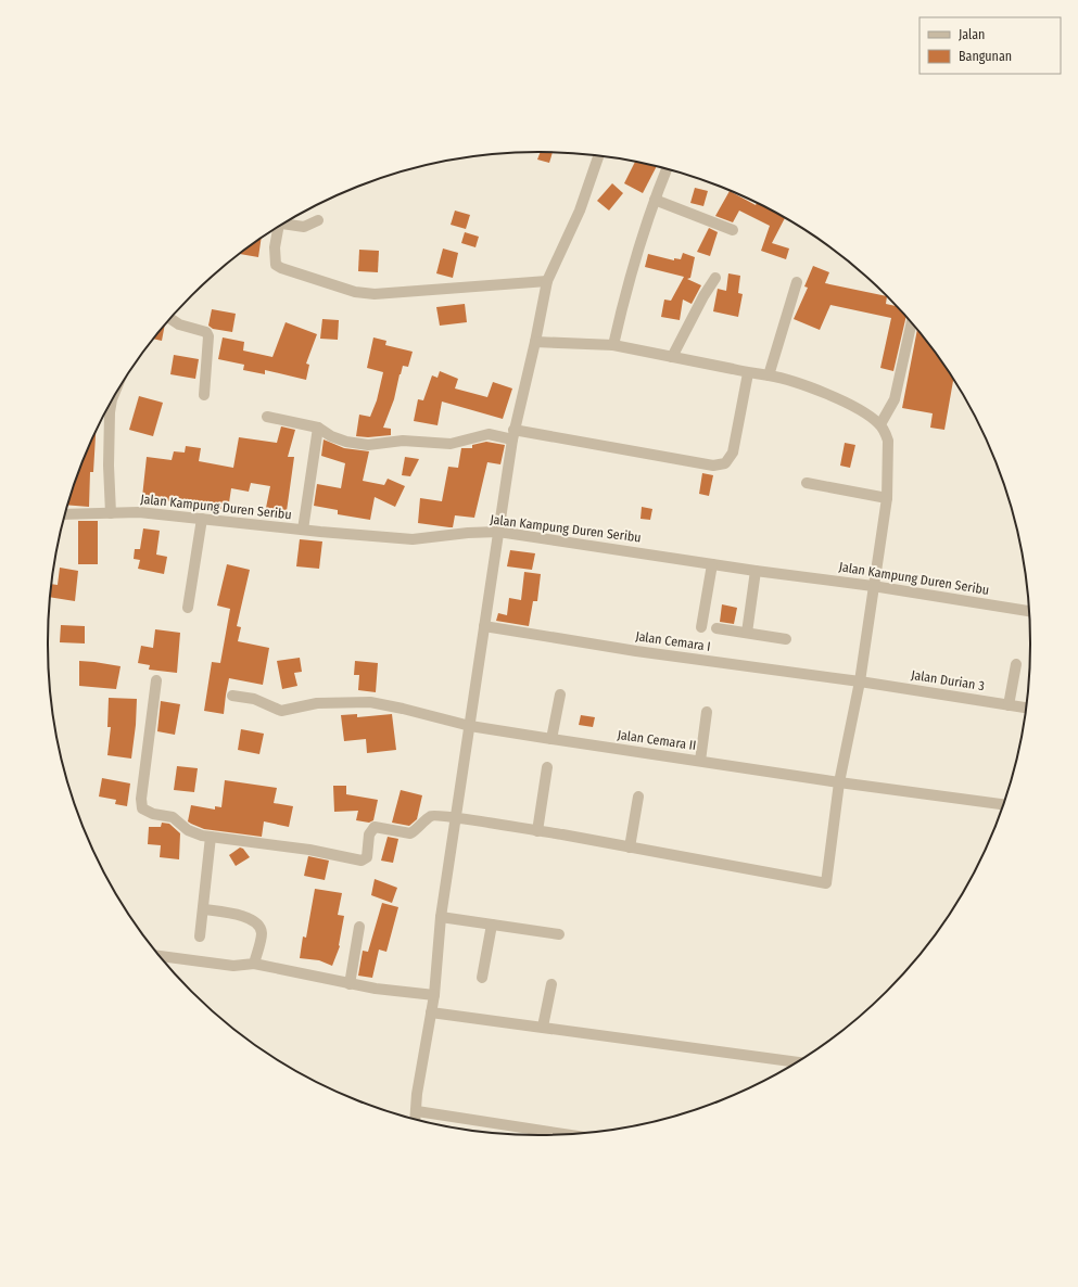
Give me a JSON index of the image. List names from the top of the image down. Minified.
{"streets":{"street":["Jalan Kampung Duren Seribu","Jalan Cemara I","Jalan Durian 3","Jalan Cemara II"]},"crossings":[["Jalan Cemara I","Jalan Durian 3"]],"legend":["Jalan","Bangunan"]}
